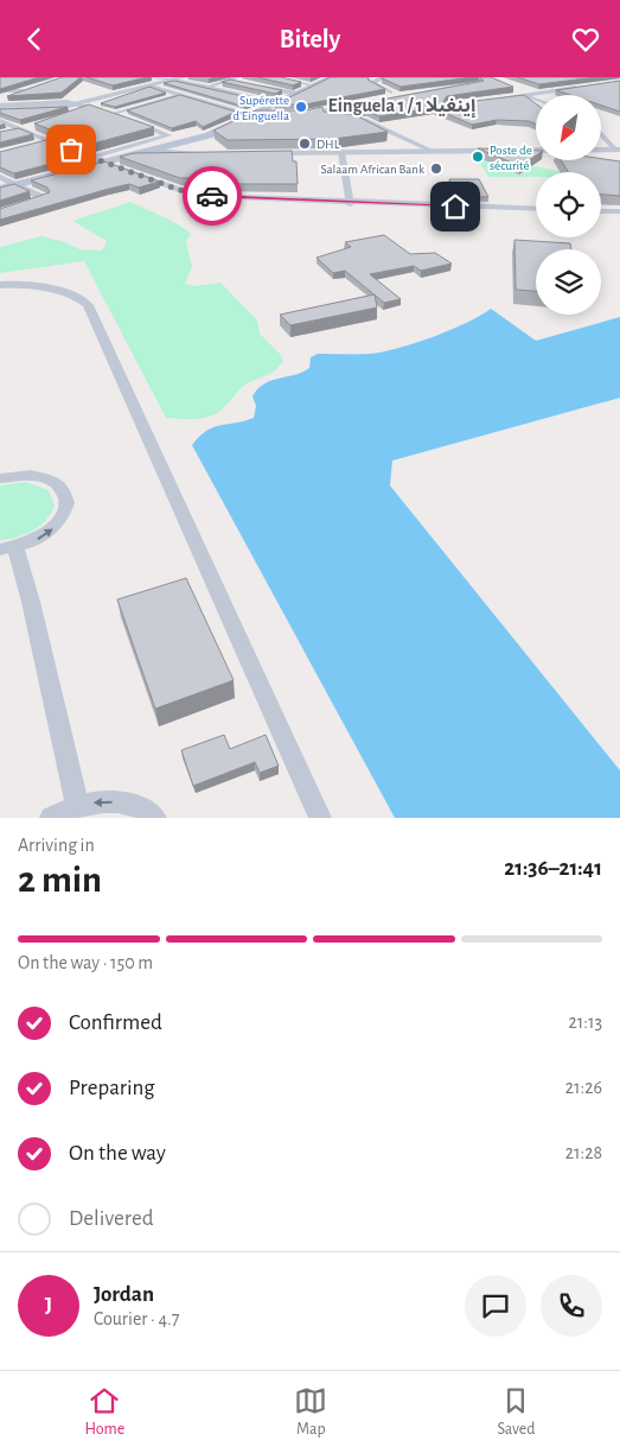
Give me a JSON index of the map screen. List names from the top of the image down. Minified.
{"districts":["Einguela 1 / إينغيلا 1"],"places":["Supérette d'Einguella","DHL","Poste de sécurité","Salaam African Bank"],"north":"bottom left","page":{"header":"Bitely","heading":["2 min","Arriving in","21:36–21:41"],"panel":["Jordan","Courier · 4.7"],"bar":"On the way · 150 m","list":[["Confirmed","21:13"],["Preparing","21:26"],["On the way","21:28"],"Delivered"],"round":"J","tabs":["Home","Map","Saved"]}}
